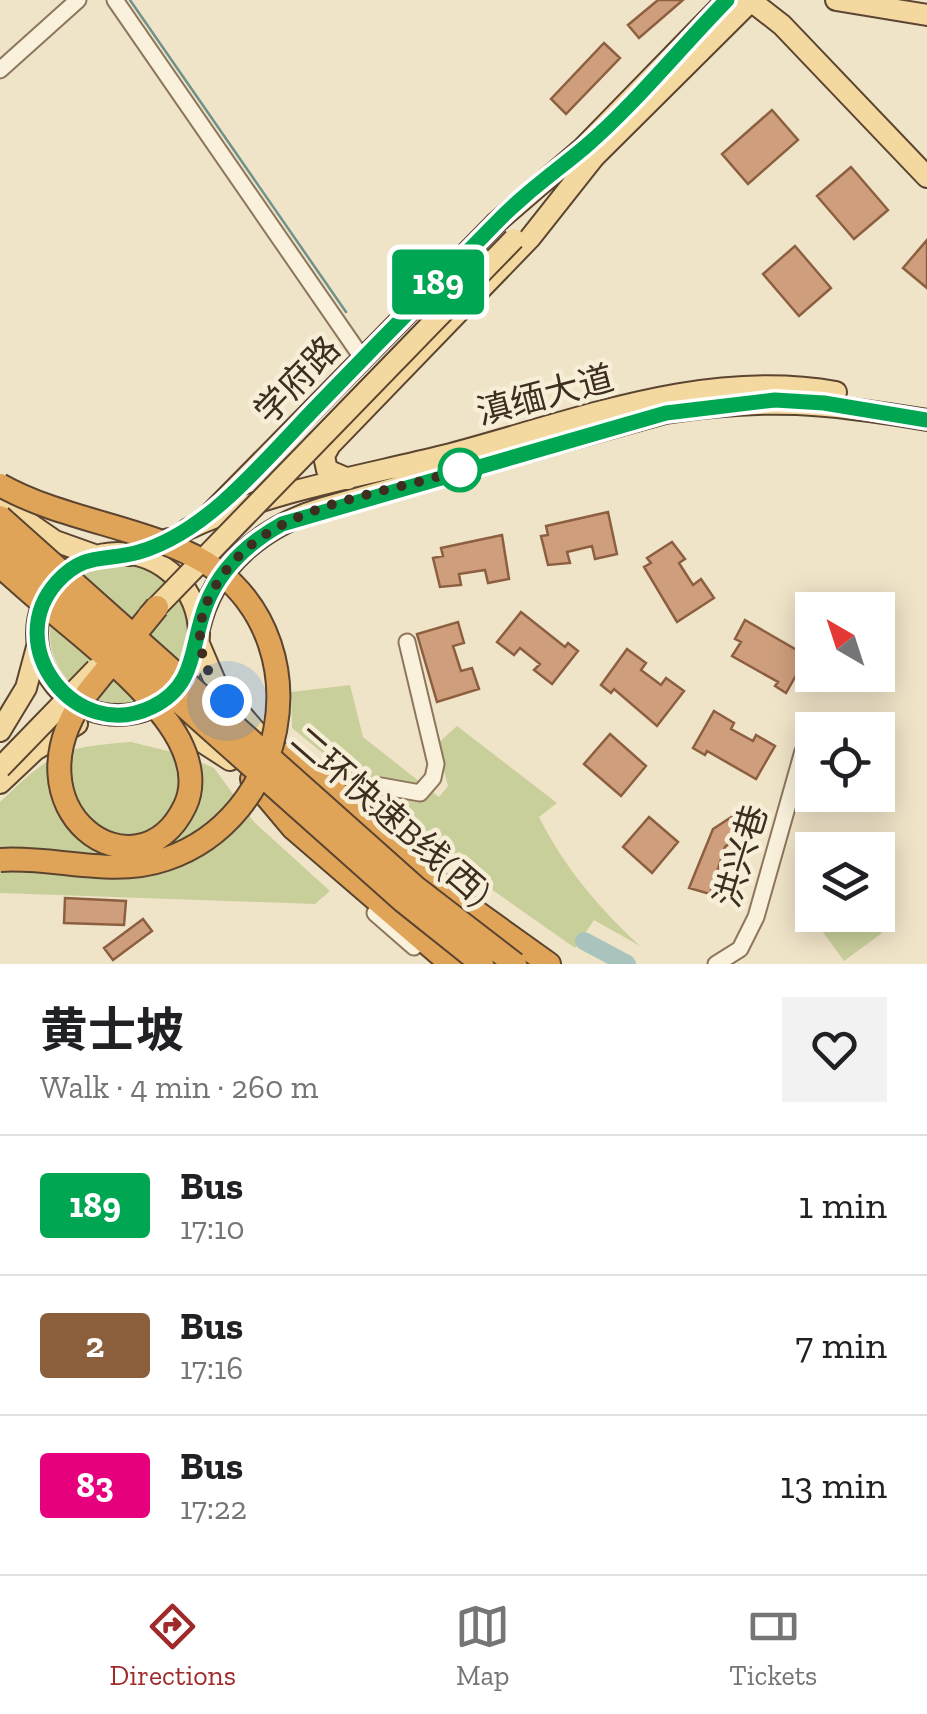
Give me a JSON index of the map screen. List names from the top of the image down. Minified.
{"streets":{"highway":["二环快速B线(西)"],"main road":["学府路","滇缅大道"],"street":["洪兴巷"]},"crossings":[["学府路","滇缅大道"]],"lines":["bus line 189"],"north":"top left","page":{"on_map":"189","heading":["黄士坡","Walk · 4 min · 260 m"],"list":[{"mark":"189","name":"Bus","note":"17:10","value":"1 min"},{"mark":"2","name":"Bus","note":"17:16","value":"7 min"},{"mark":"83","name":"Bus","note":"17:22","value":"13 min"}],"tabs":["Directions","Map","Tickets"]}}
